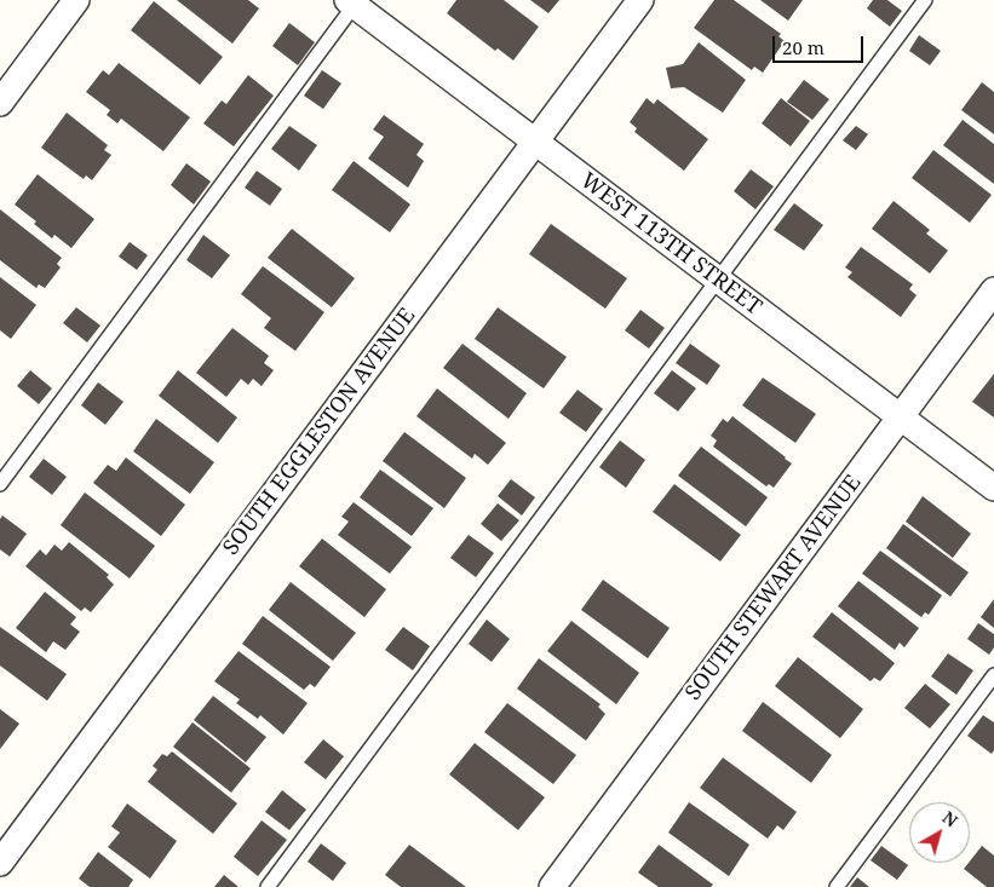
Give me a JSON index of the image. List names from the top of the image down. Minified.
{"streets":{"street":["WEST 113TH STREET","SOUTH EGGLESTON AVENUE","SOUTH STEWART AVENUE"]},"crossings":[["WEST 113TH STREET","SOUTH EGGLESTON AVENUE"],["WEST 113TH STREET","SOUTH STEWART AVENUE"]],"scale_bar":"20 m","north":"top right"}
